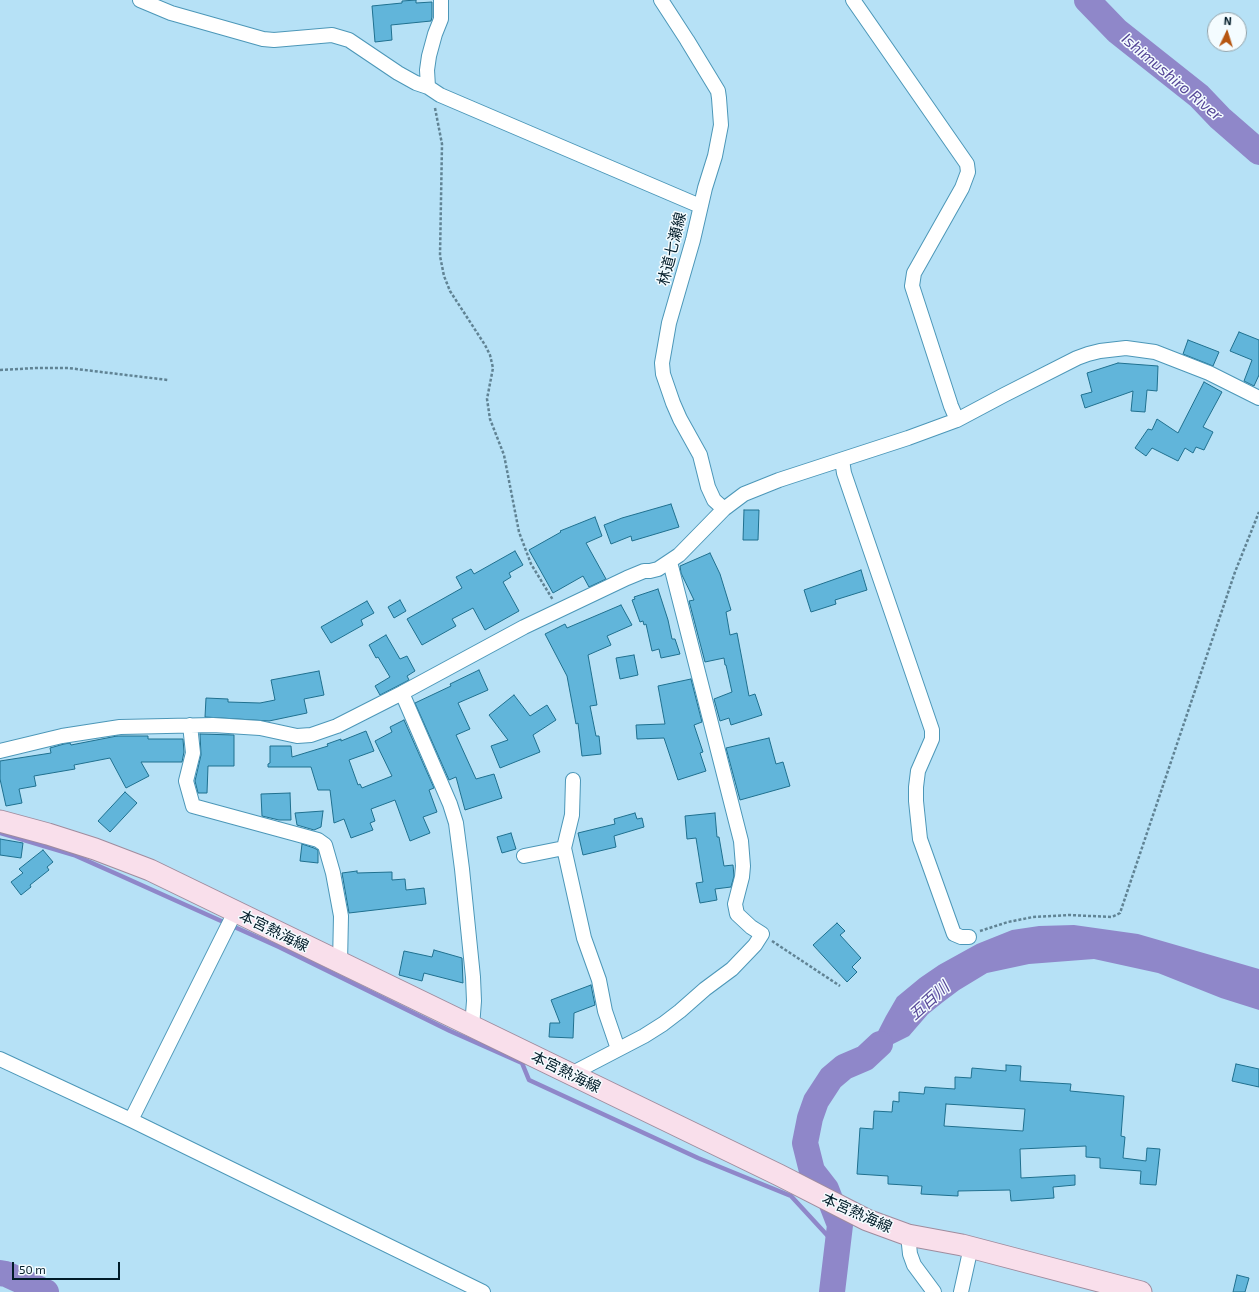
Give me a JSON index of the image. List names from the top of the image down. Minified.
{"streets":{"main road":["本宮熱海線"],"street":["林道七瀬線"]},"water":["Ishimushiro River","五百川"],"scale_bar":"50 m","north":"top"}
